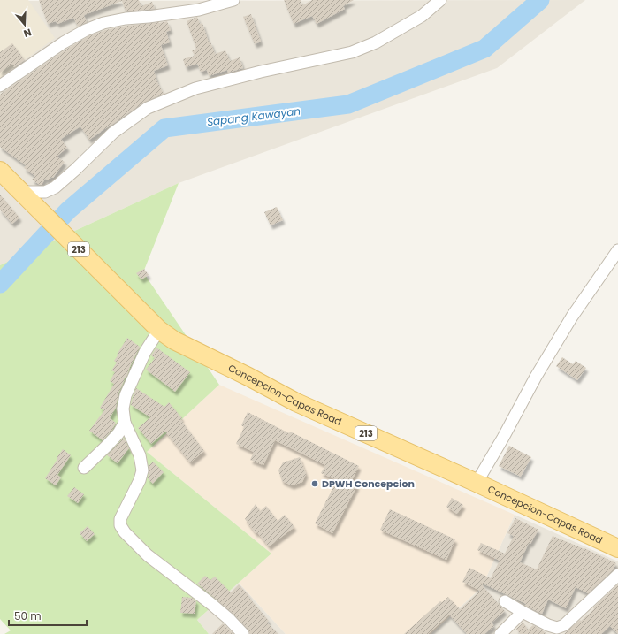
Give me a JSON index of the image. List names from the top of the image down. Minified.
{"streets":{"main road":["213","Concepcion-Capas Road"]},"water":["Sapang Kawayan"],"places":["DPWH Concepcion"],"scale_bar":"50 m","north":"bottom"}
